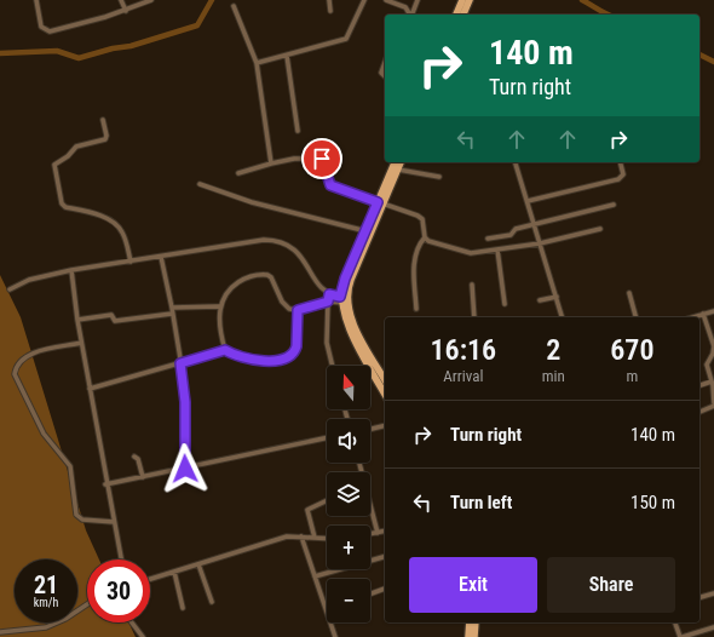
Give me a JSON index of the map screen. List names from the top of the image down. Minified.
{"north":"top","page":{"turn":["140 m","Turn right"],"eta":["16:16","Arrival","2","min","670","m"],"map_buttons":["+","−"],"list":[{"name":"Turn right","value":"140 m"},{"name":"Turn left","value":"150 m"}],"buttons":["Exit","Share"],"speed":"21 km/h","limit":"30"}}
